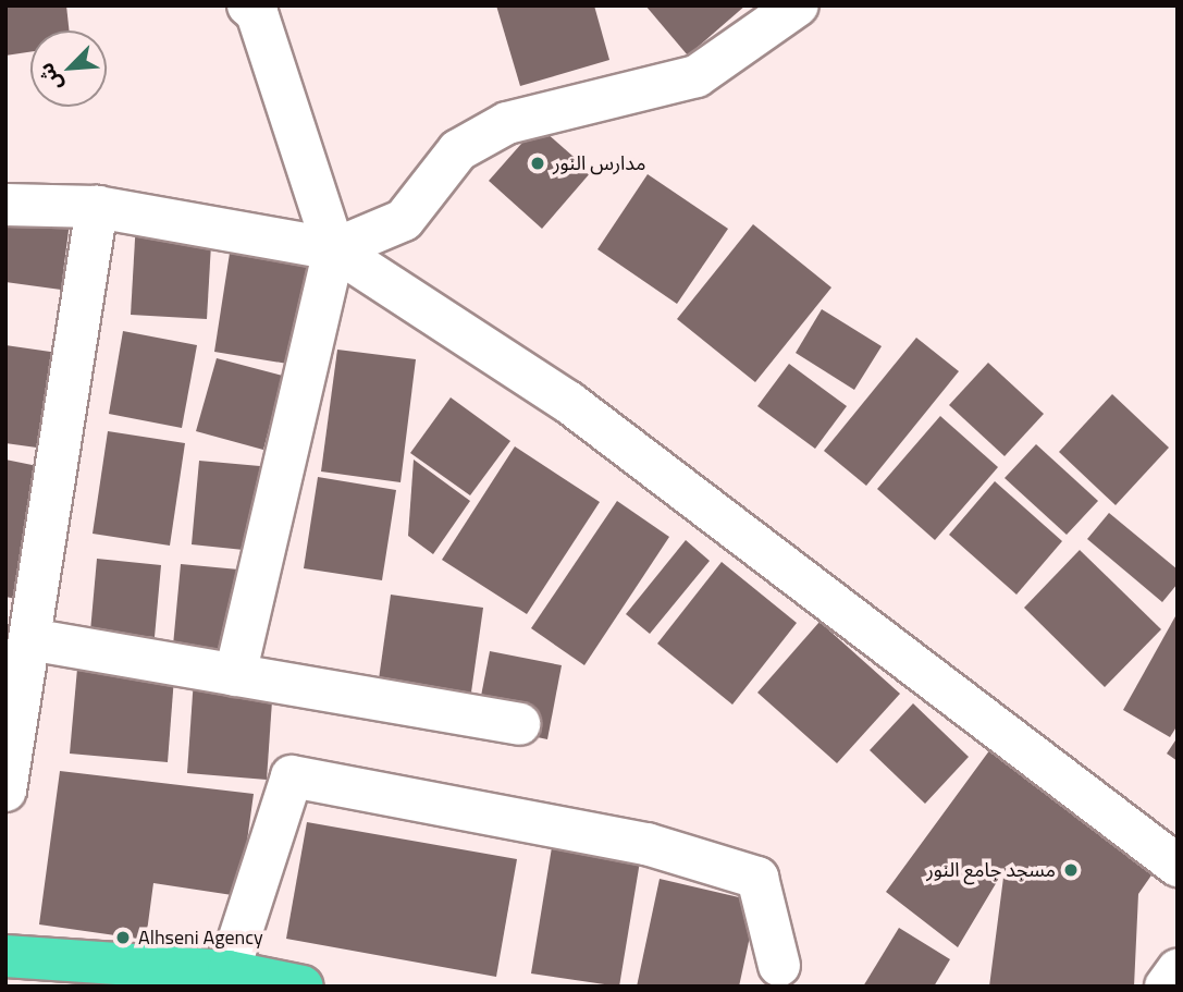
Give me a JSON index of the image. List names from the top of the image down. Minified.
{"places":["مدارس النور","مسجد جامع النور","Alhseni Agency"],"north":"bottom left"}
